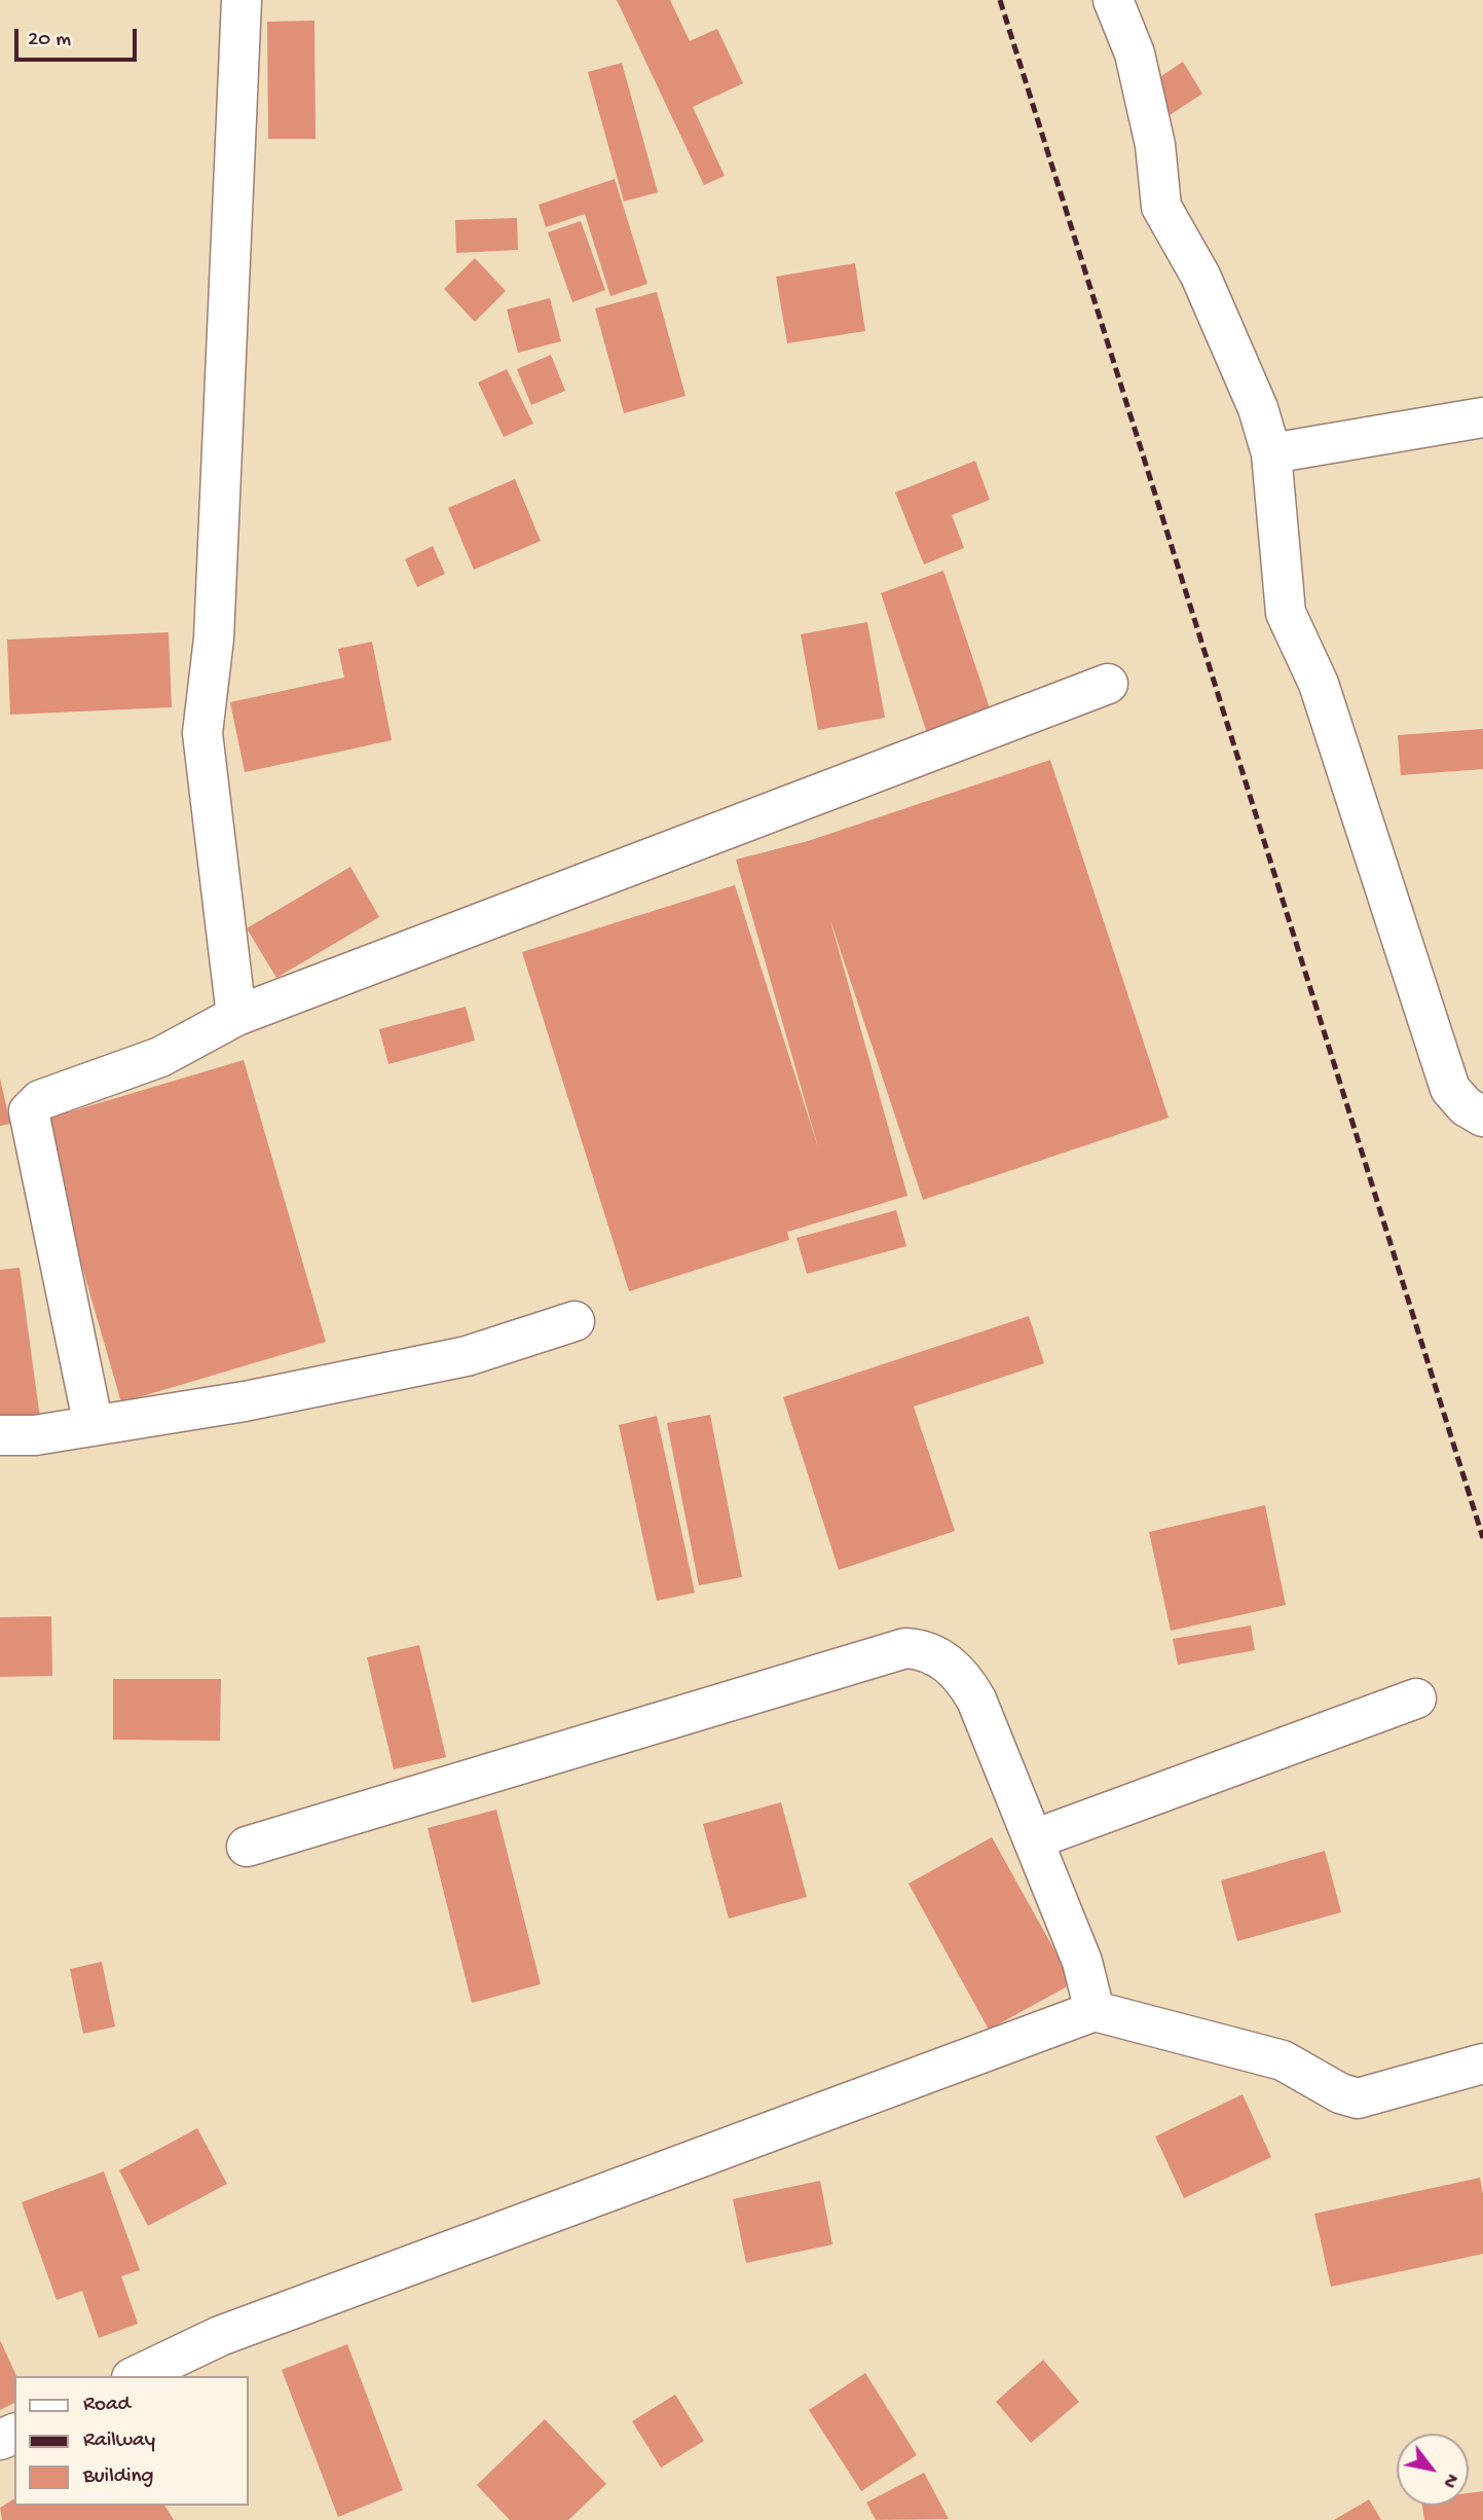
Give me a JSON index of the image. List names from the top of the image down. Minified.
{"legend":["Road","Railway","Building"],"scale_bar":"20 m","north":"bottom right"}
